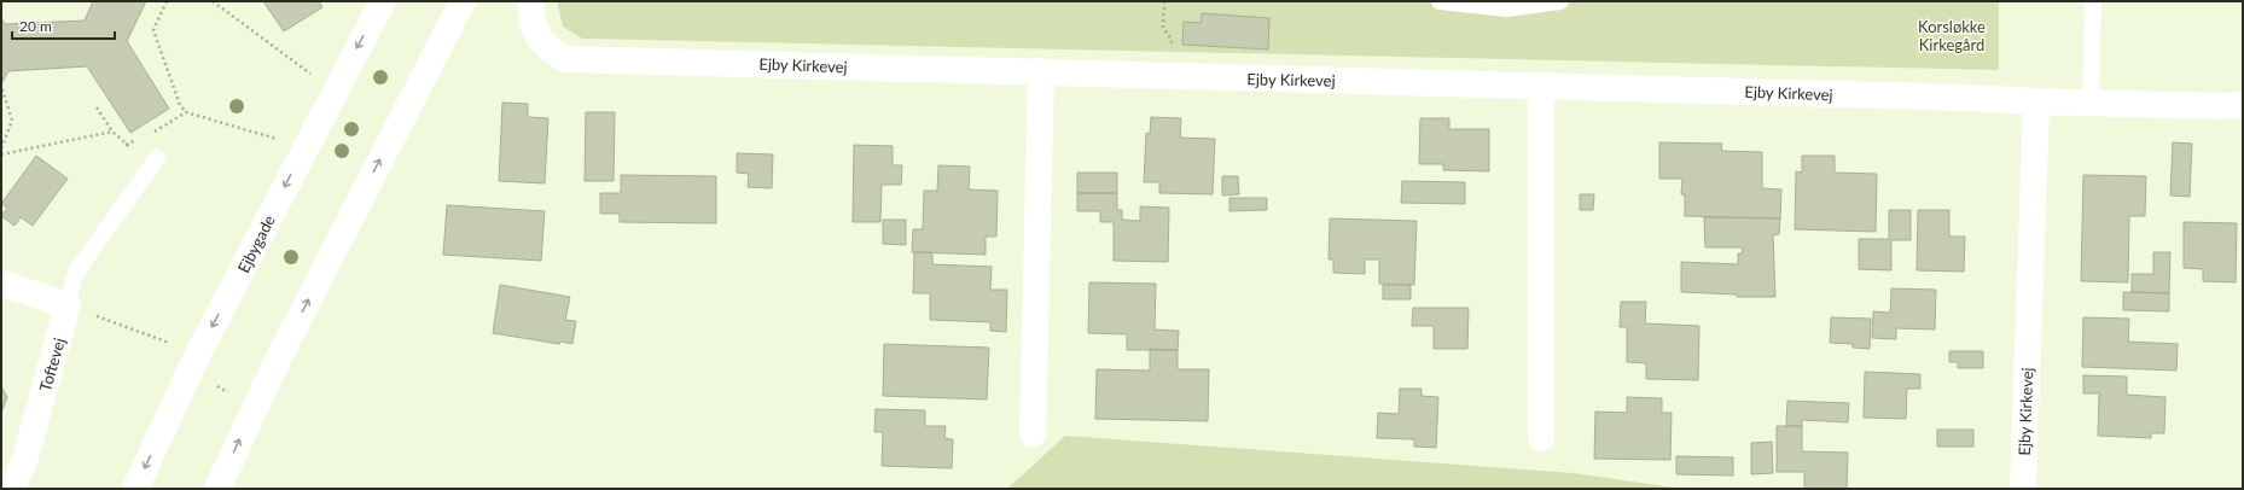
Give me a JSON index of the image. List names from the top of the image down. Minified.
{"streets":{"street":["Ejby Kirkevej","Ejbygade","Toftevej"]},"parks":["Korsløkke Kirkegård"],"scale_bar":"20 m"}
